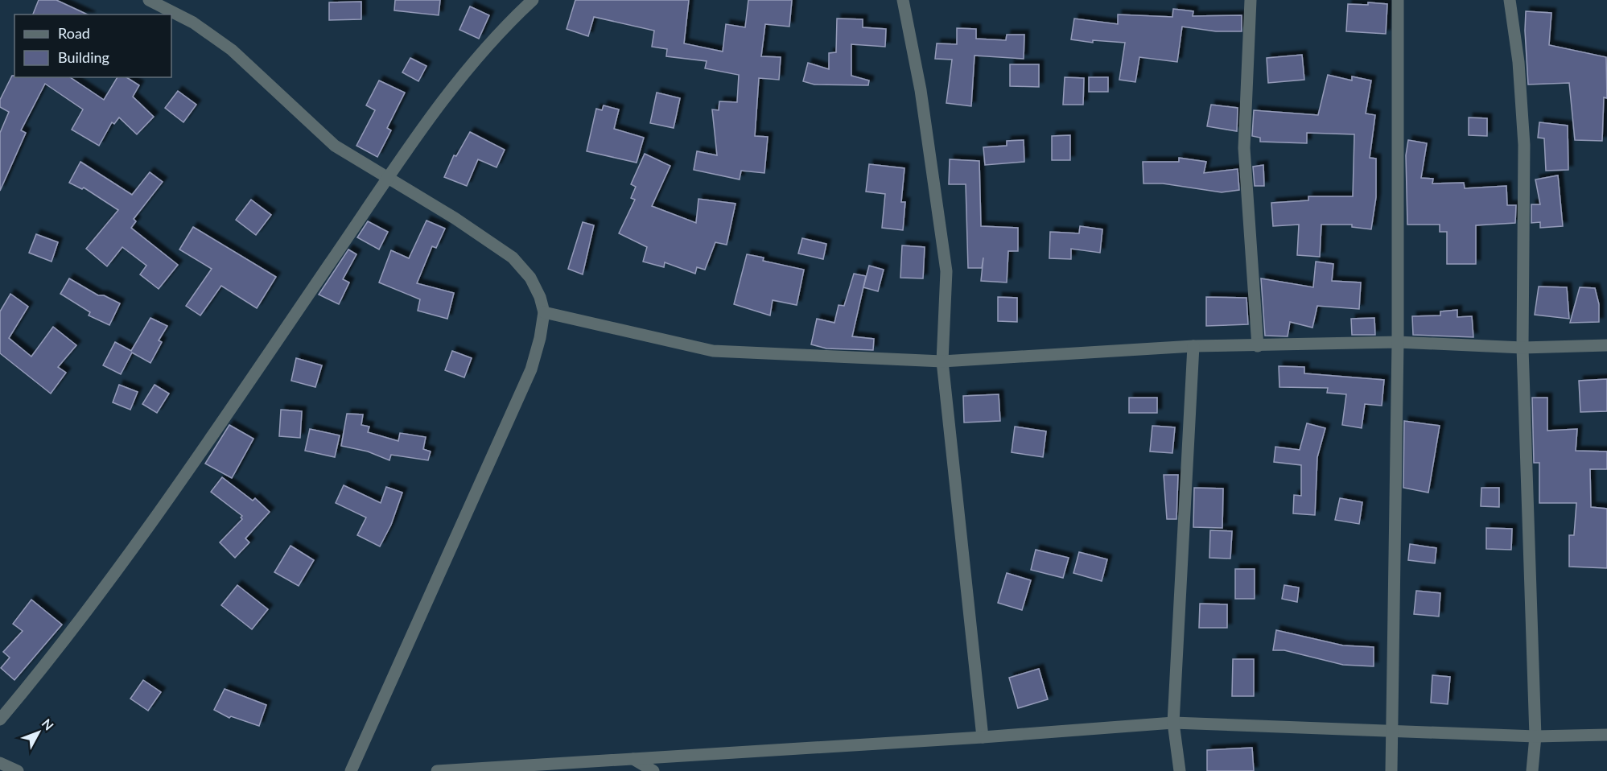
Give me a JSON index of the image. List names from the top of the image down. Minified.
{"legend":["Road","Building"],"north":"top right"}
